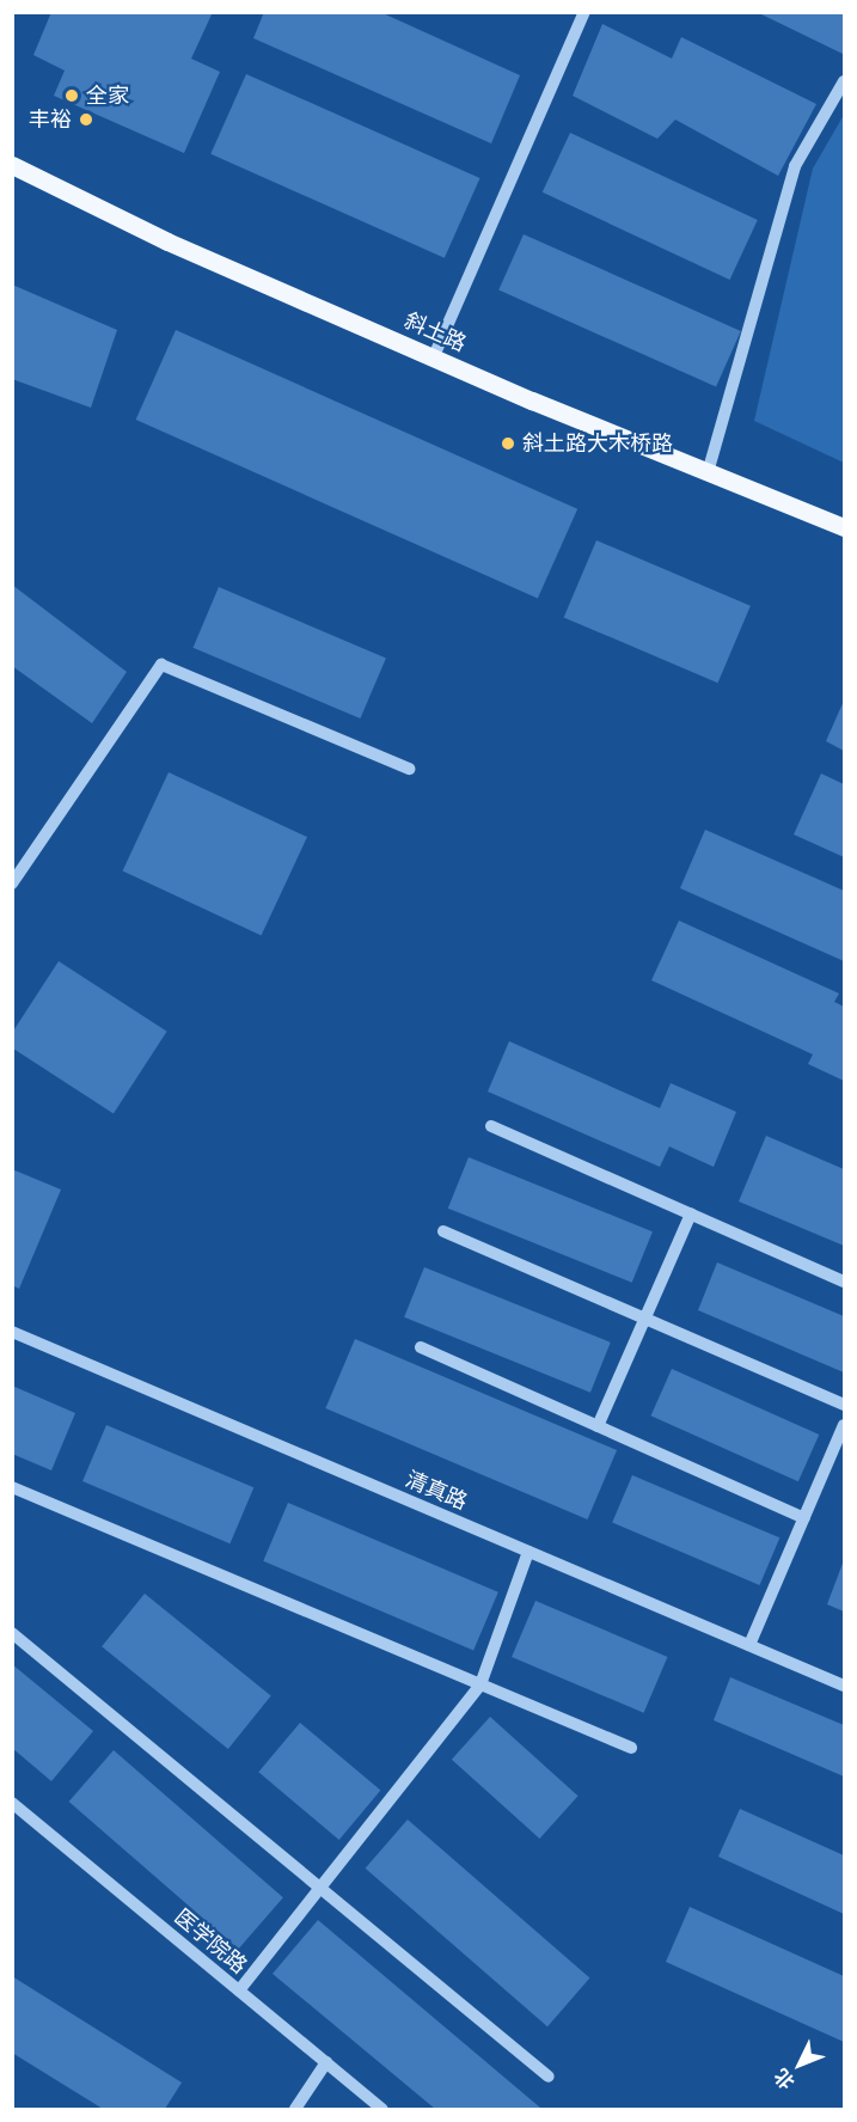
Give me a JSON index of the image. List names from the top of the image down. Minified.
{"streets":{"main road":["斜土路"],"street":["清真路","医学院路"]},"places":["全家","丰裕","斜土路大木桥路"],"north":"bottom left"}
